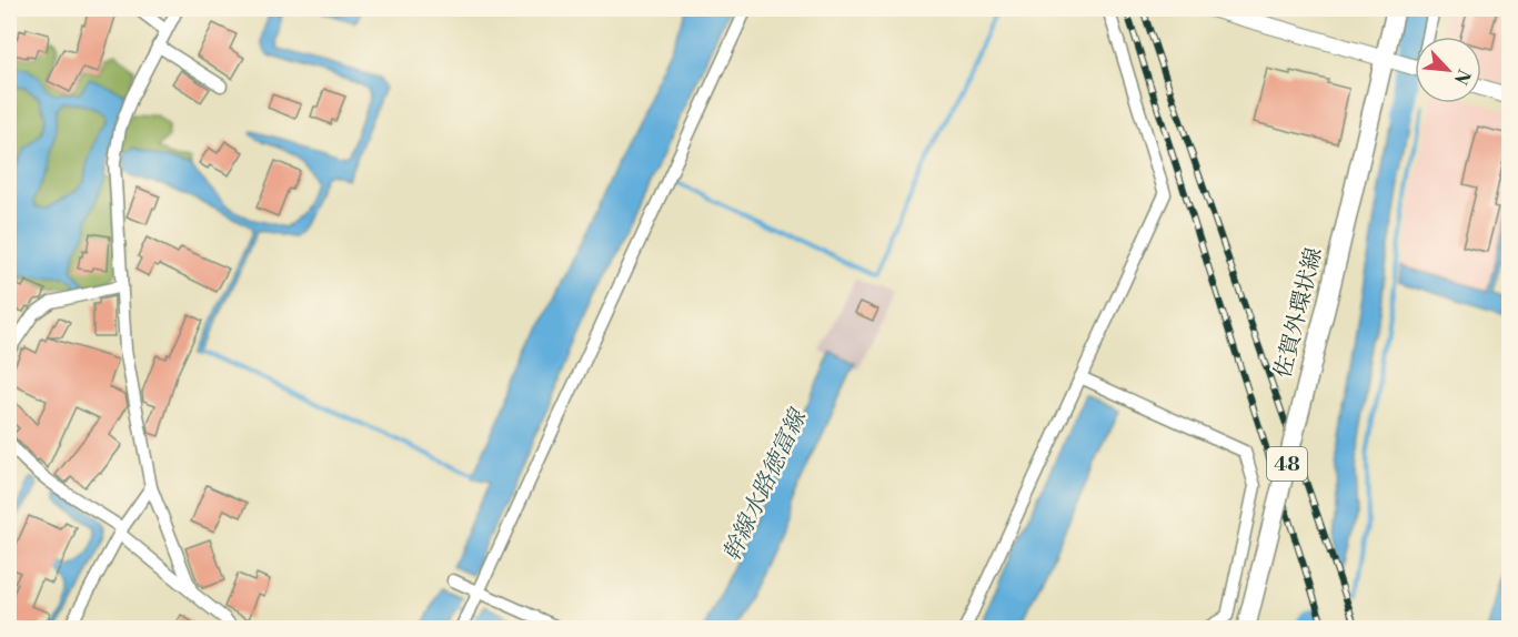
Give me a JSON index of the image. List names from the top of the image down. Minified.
{"streets":{"main road":["佐賀外環状線","48"]},"water":["幹線水路徳富線"],"north":"bottom right"}
